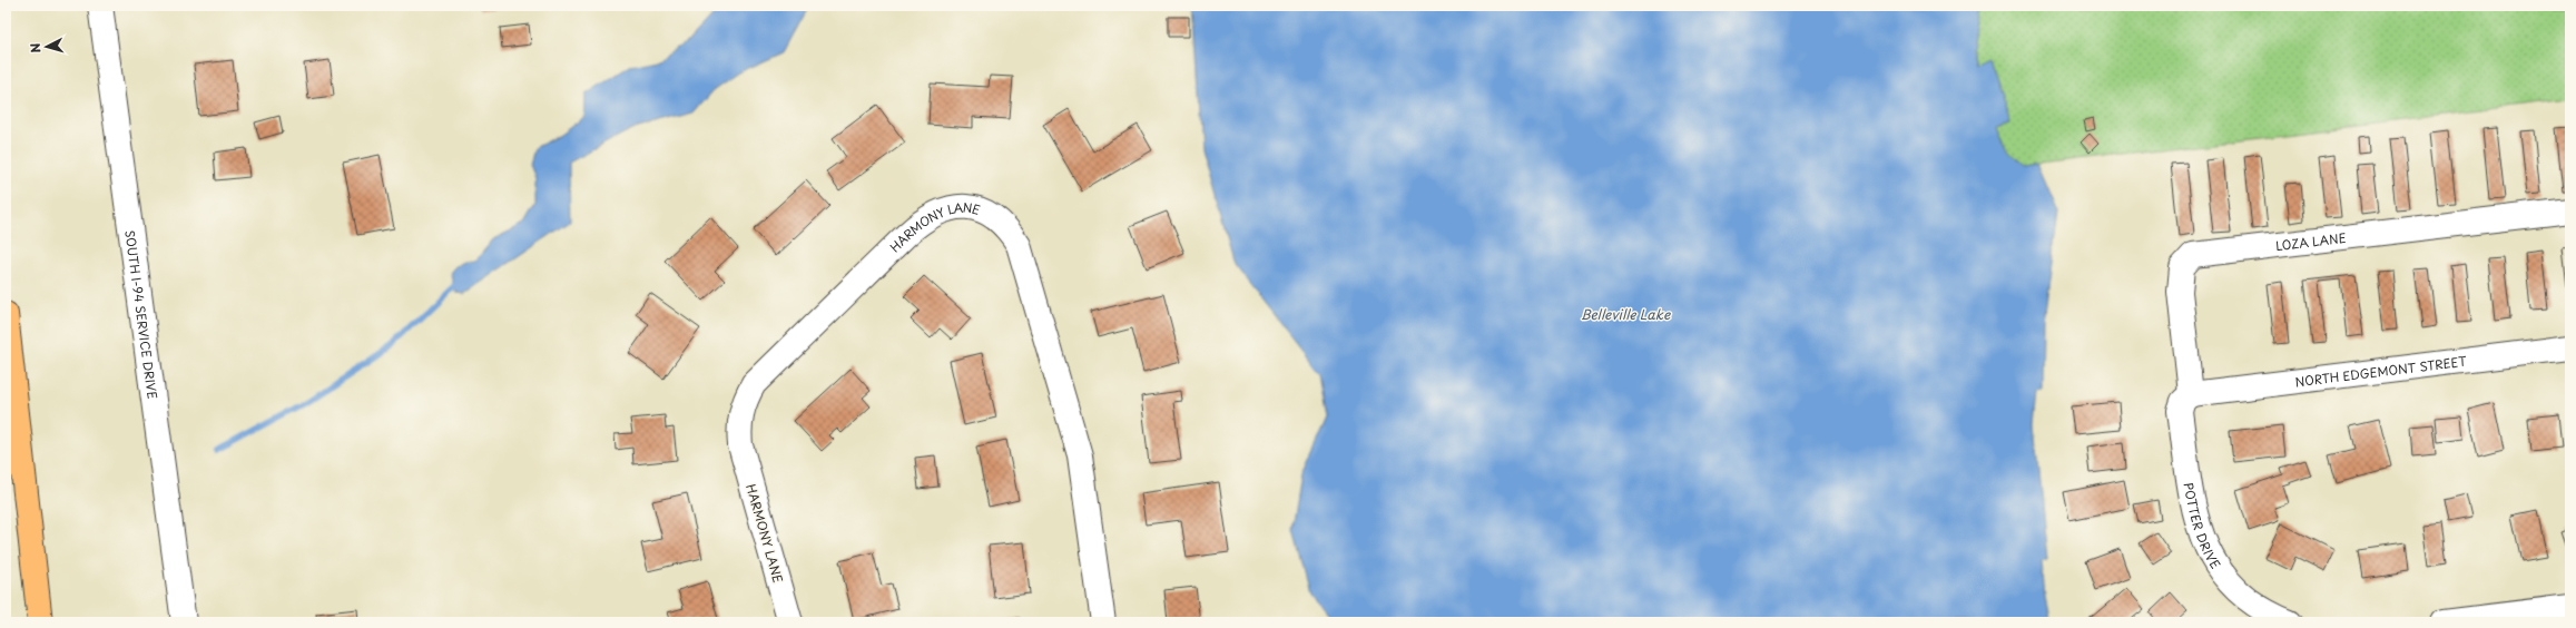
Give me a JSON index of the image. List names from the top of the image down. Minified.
{"streets":{"street":["HARMONY LANE","LOZA LANE","SOUTH I-94 SERVICE DRIVE","NORTH EDGEMONT STREET","POTTER DRIVE"]},"crossings":[["LOZA LANE","NORTH EDGEMONT STREET"],["LOZA LANE","POTTER DRIVE"],["NORTH EDGEMONT STREET","POTTER DRIVE"]],"water":["Belleville Lake"],"north":"left"}
